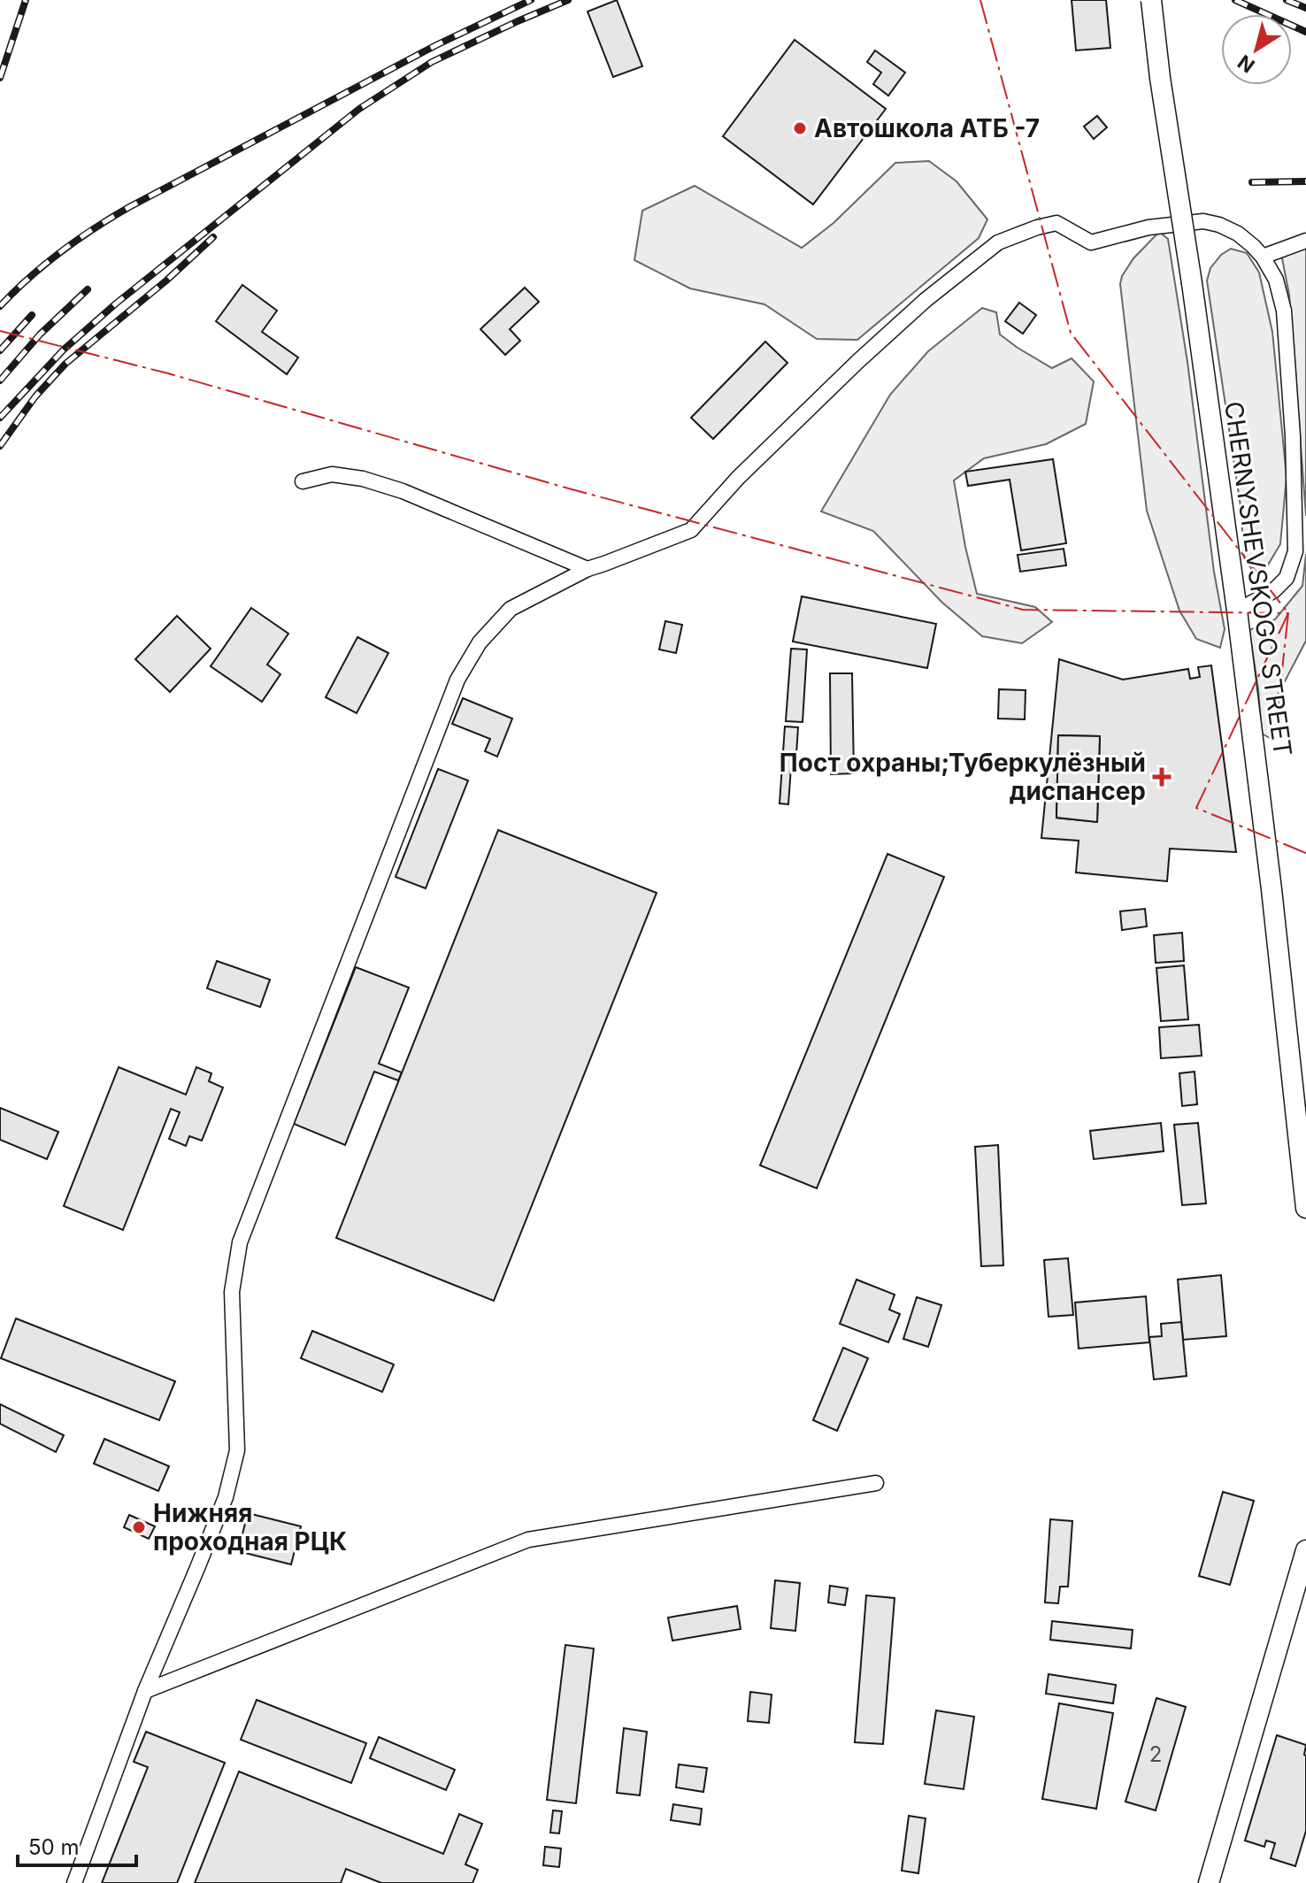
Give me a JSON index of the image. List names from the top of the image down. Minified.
{"streets":{"main road":["CHERNYSHEVSKOGO STREET"]},"places":{"other":["Автошкола АТБ -7","Нижняя проходная РЦК"],"health":["Пост охраны;Туберкулёзный диспансер"]},"house_numbers":["2"],"scale_bar":"50 m","north":"bottom left"}
